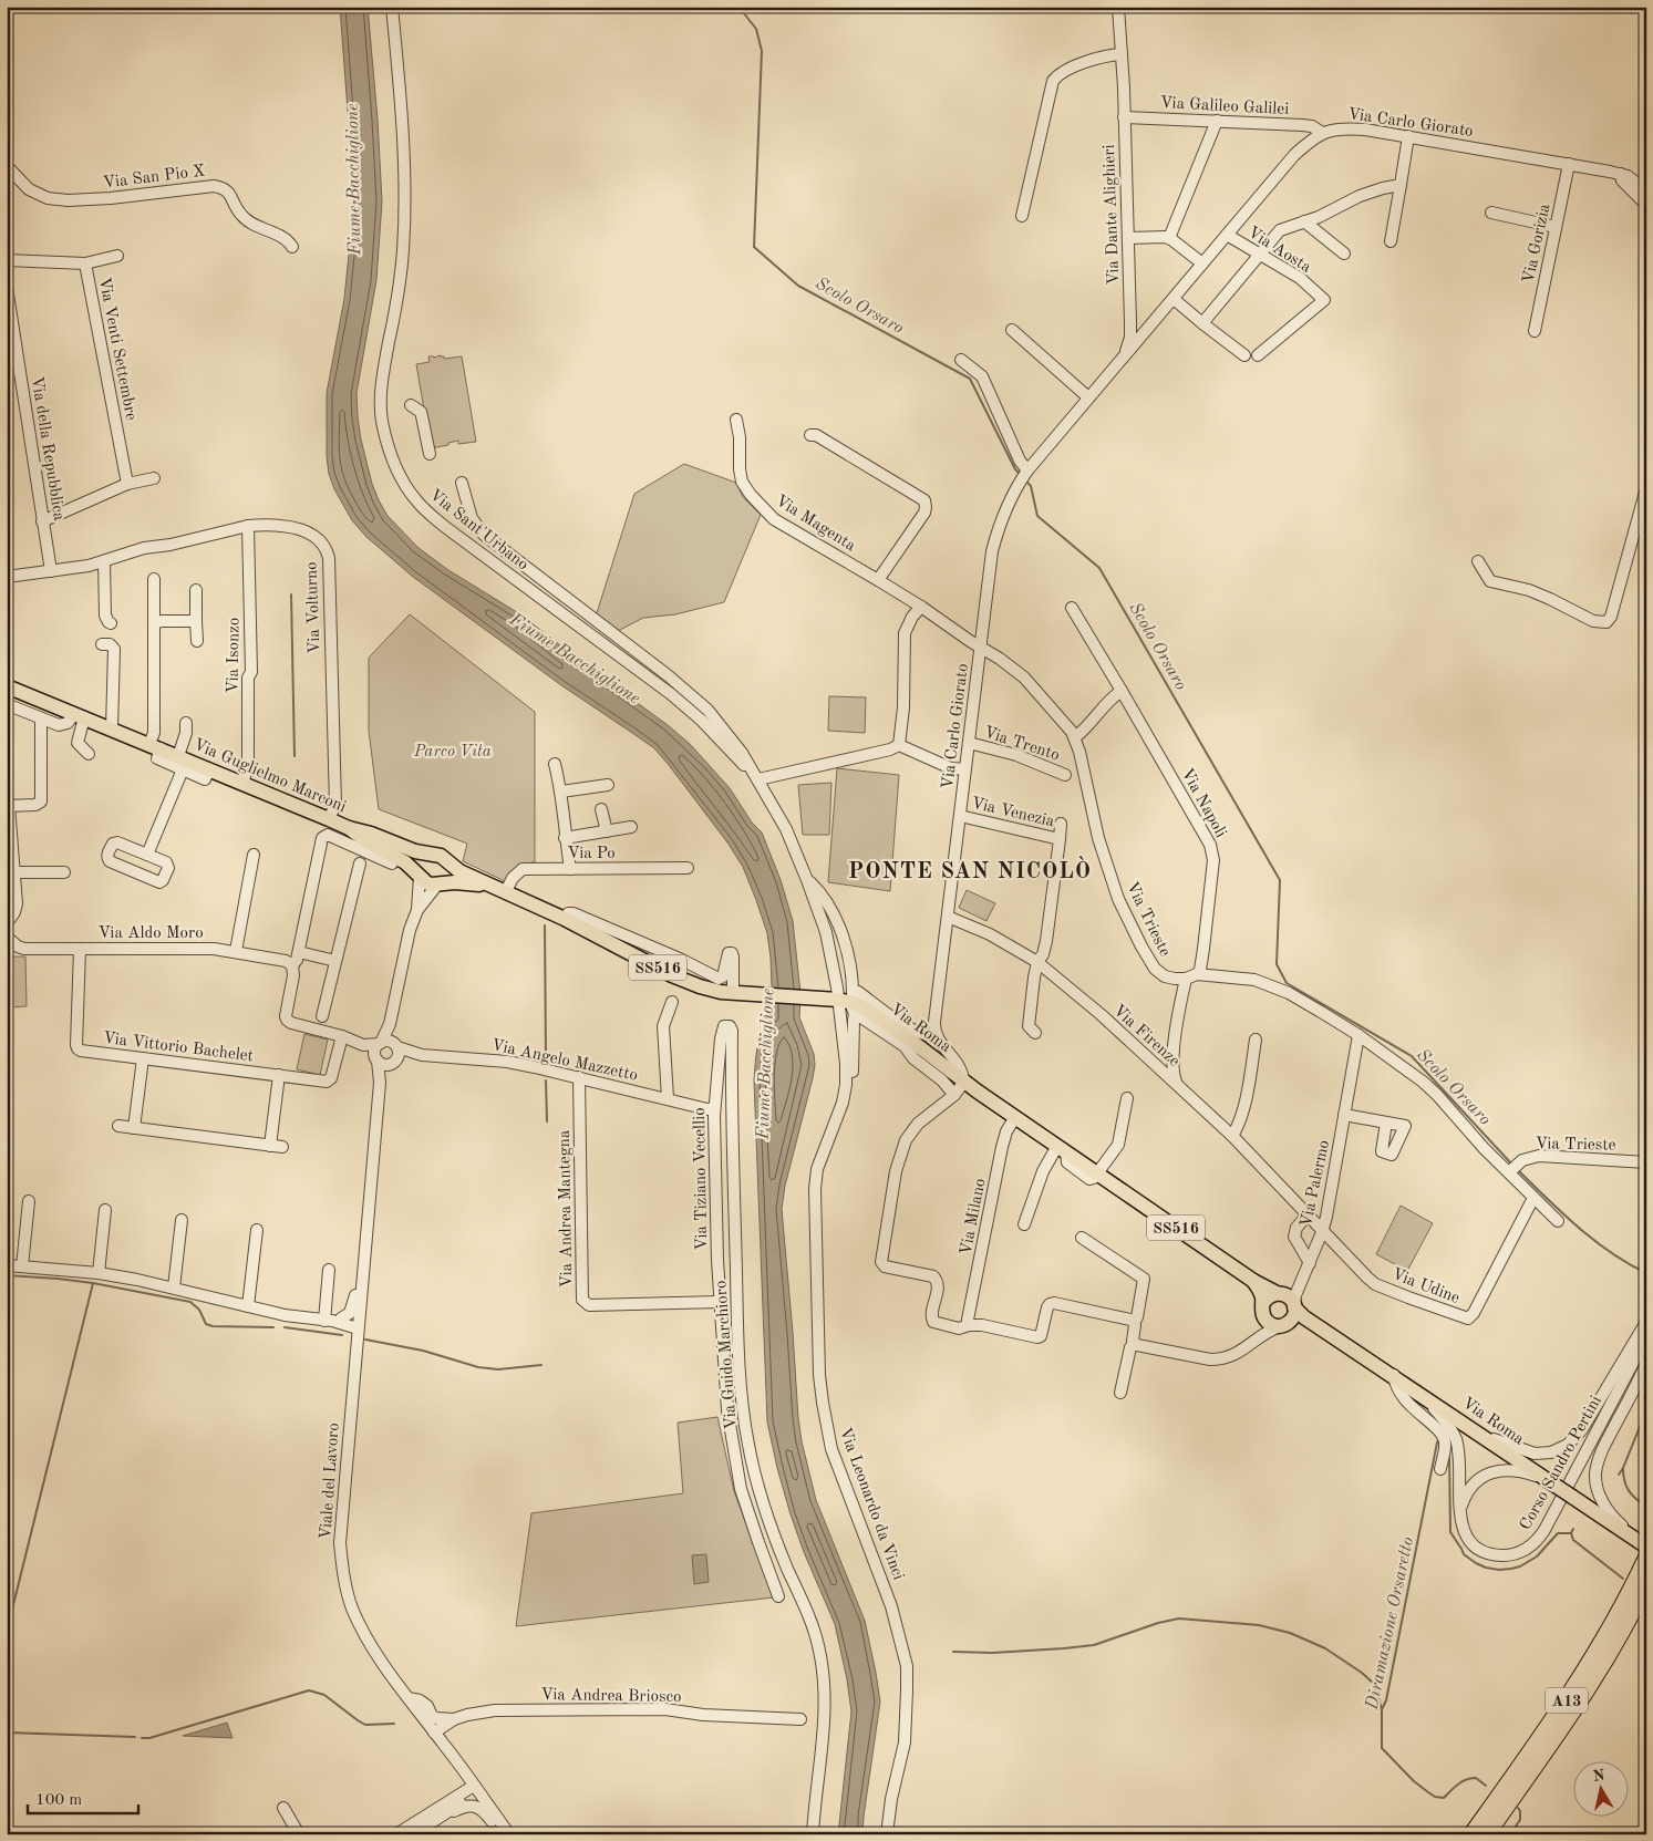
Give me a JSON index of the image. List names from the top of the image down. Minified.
{"streets":{"highway":["A13"],"main road":["Via Guglielmo Marconi","SS516","Via Roma"],"street":["Via Galileo Galilei","Via Carlo Giorato","Via San Pio X","Via Dante Alighieri","Via Gorizia","Via Aosta","Via Venti Settembre","Via della Repubblica","Via Magenta","Via Sant'Urbano","Via Volturno","Via Isonzo","Via Trento","Via Napoli","Via Venezia","Via Po","Via Trieste","Via Aldo Moro","Via Firenze","Via Vittorio Bachelet","Via Angelo Mazzetto","Via Tiziano Vecellio","Via Palermo","Via Andrea Mantegna","Via Milano","Via Udine","Via Guido Marchioro","Corso Sandro Pertini","Viale del Lavoro","Via Leonardo da Vinci","Via Andrea Briosco"]},"crossings":[["Via Galileo Galilei","Via Carlo Giorato"],["Via Galileo Galilei","Via Dante Alighieri"],["Via Carlo Giorato","Via Dante Alighieri"],["Via Carlo Giorato","Via Gorizia"],["Via Carlo Giorato","Via Aosta"],["Via Carlo Giorato","Via Magenta"],["Via Carlo Giorato","Via Trento"],["Via Carlo Giorato","Via Venezia"],["Via Carlo Giorato","Via Trieste"],["Via Carlo Giorato","Via Roma"],["Via Carlo Giorato","Via Firenze"],["Via della Repubblica","Via Volturno"],["Via Magenta","Via Trieste"],["Via Sant'Urbano","Via Roma"],["Via Sant'Urbano","Via Leonardo da Vinci"],["Via Volturno","Via Isonzo"],["Via Volturno","Via Guglielmo Marconi"],["Via Isonzo","Via Guglielmo Marconi"],["Via Guglielmo Marconi","Via Po"],["Via Guglielmo Marconi","Via Roma"],["Via Guglielmo Marconi","Viale del Lavoro"],["Via Venezia","Via Firenze"],["Via Aldo Moro","Via Vittorio Bachelet"],["SS516","Via Roma"],["SS516","Via Palermo"],["Via Roma","Via Palermo"],["Via Roma","Via Milano"],["Via Roma","Corso Sandro Pertini"],["Via Roma","Via Leonardo da Vinci"],["Via Roma","A13"],["Via Firenze","Via Palermo"],["Via Firenze","Via Udine"],["Via Angelo Mazzetto","Via Tiziano Vecellio"],["Via Angelo Mazzetto","Via Andrea Mantegna"],["Via Angelo Mazzetto","Viale del Lavoro"],["Via Tiziano Vecellio","Via Andrea Mantegna"],["Via Tiziano Vecellio","Via Guido Marchioro"],["Via Palermo","Via Udine"],["Corso Sandro Pertini","A13"],["Viale del Lavoro","Via Andrea Briosco"]],"districts":["PONTE SAN NICOLÒ"],"water":["Fiume Bacchiglione","Scolo Orsaro","Diramazione Orsaretto"],"parks":["Parco Vita"],"scale_bar":"100 m","north":"top"}
